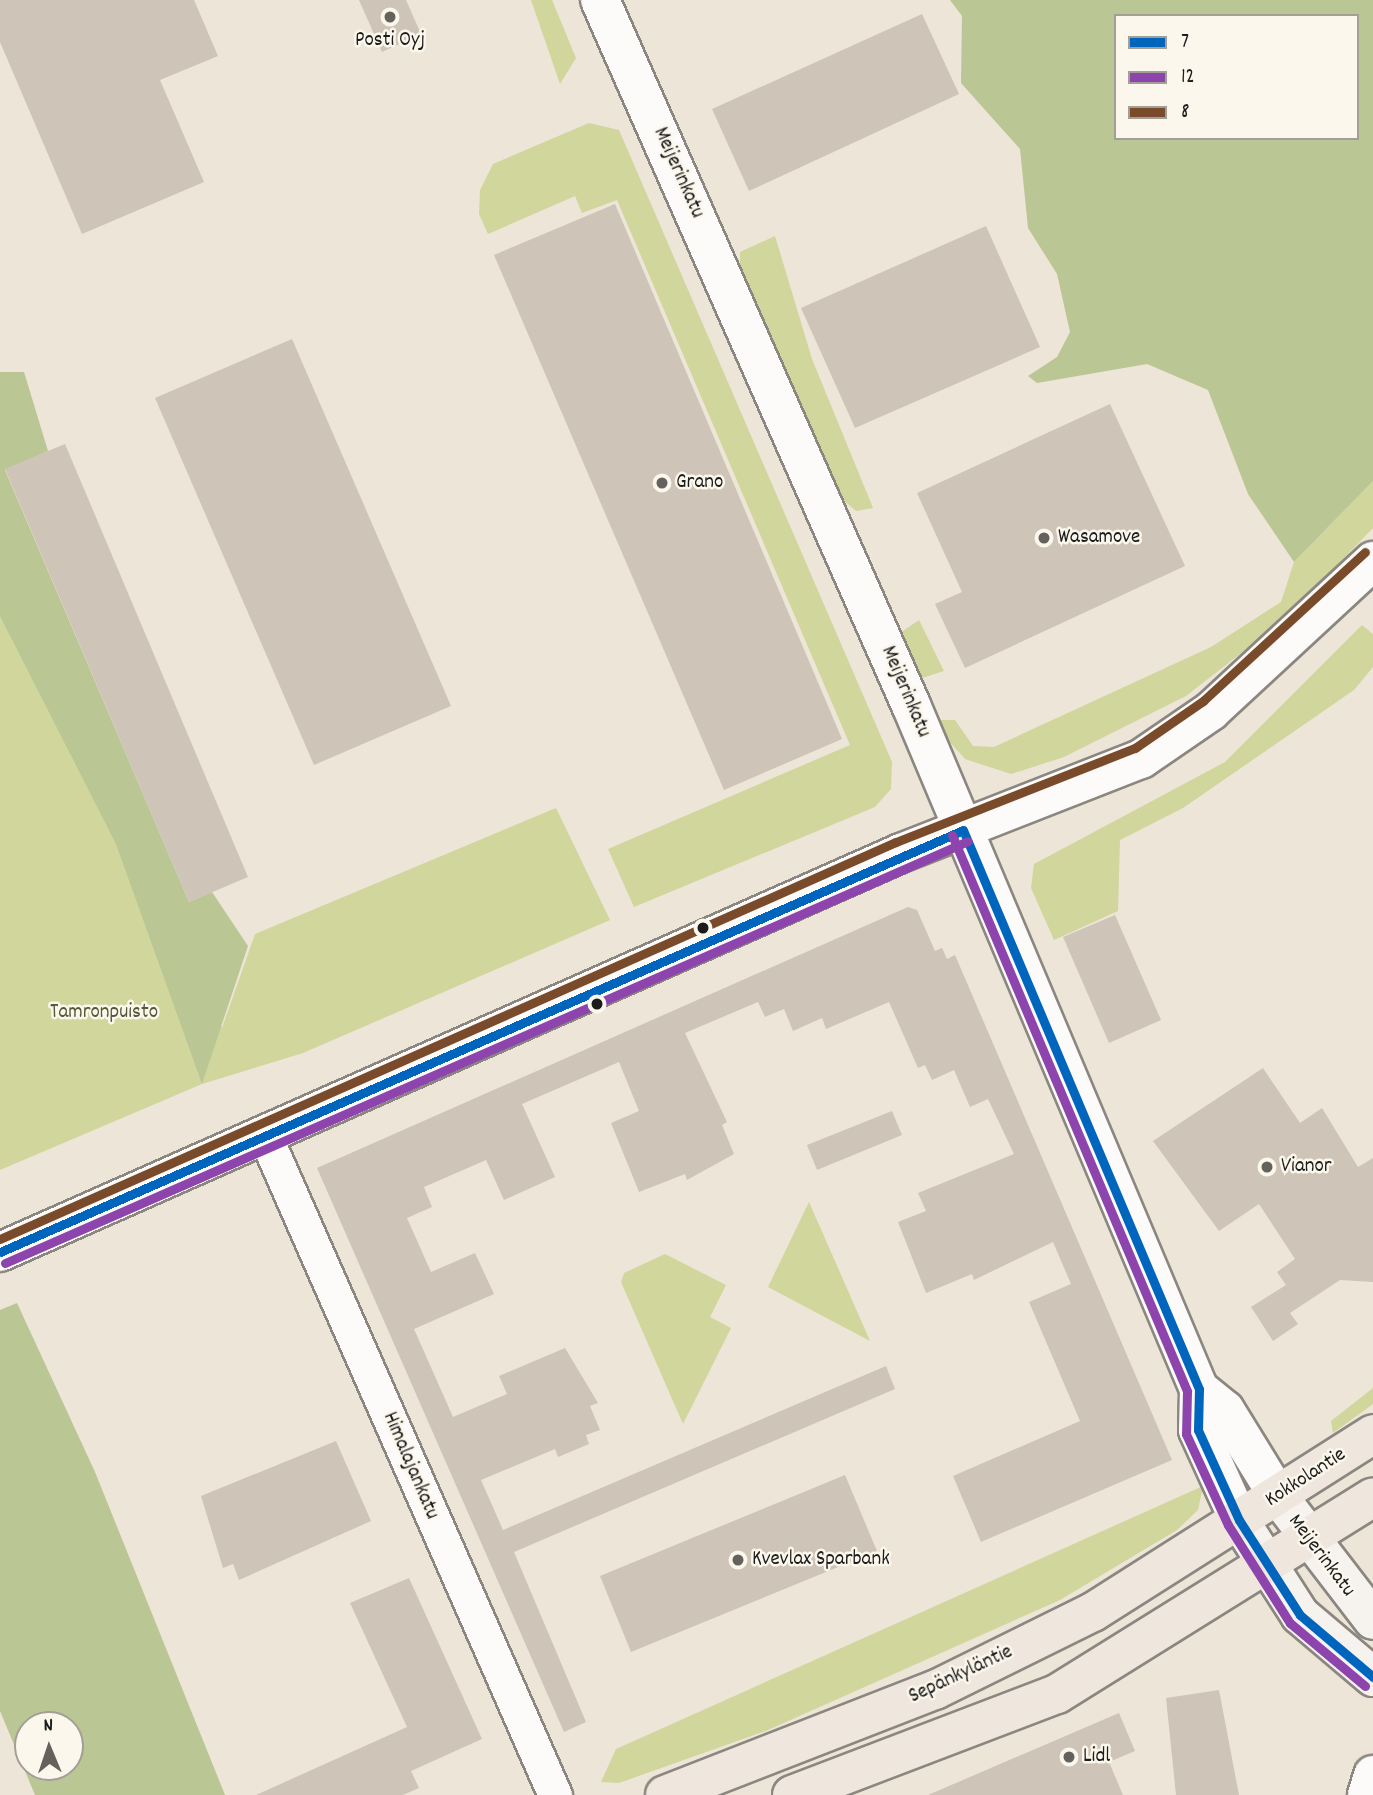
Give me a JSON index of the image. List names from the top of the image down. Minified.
{"streets":{"main road":["Meijerinkatu","Kokkolantie","Sepänkyläntie"],"street":["Himalajankatu"]},"crossings":[["Meijerinkatu","Kokkolantie"],["Meijerinkatu","Sepänkyläntie"],["Kokkolantie","Sepänkyläntie"]],"parks":["Tamronpuisto"],"places":["Posti Oyj","Grano","Wasamove","Vianor","Kvevlax Sparbank","Lidl"],"lines":["transit line 8","transit line 7","transit line 12"],"legend":["7","12","8"],"north":"top"}
